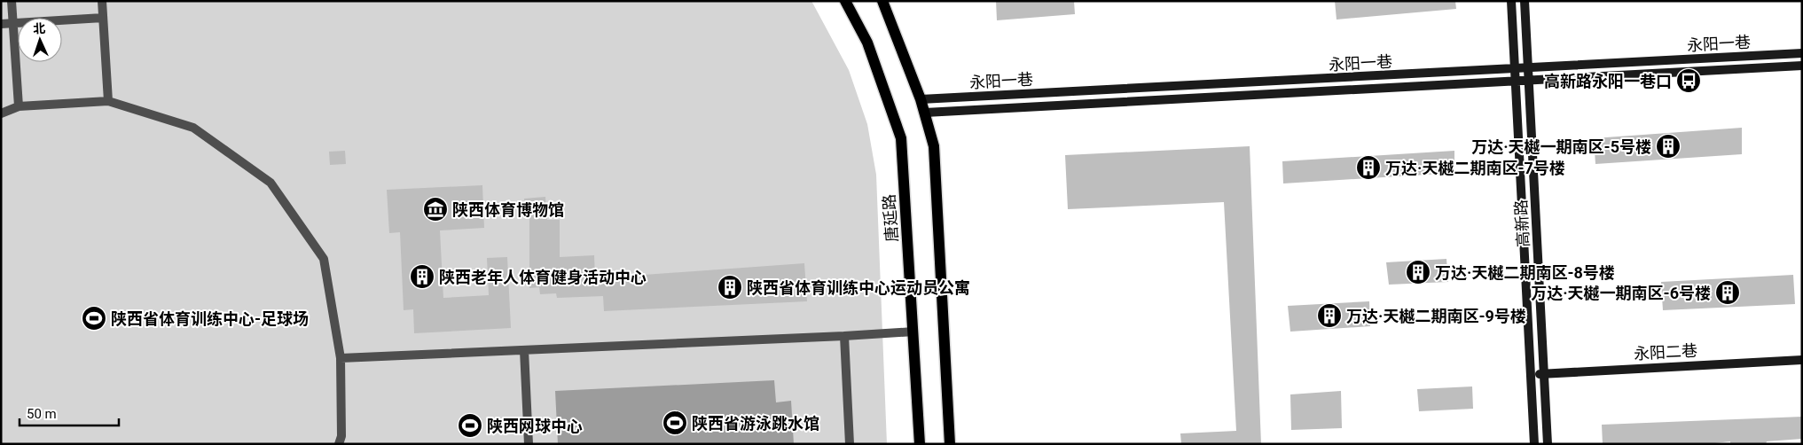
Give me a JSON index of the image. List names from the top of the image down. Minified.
{"streets":{"main road":["唐延路"],"street":["永阳一巷","高新路","永阳二巷"]},"crossings":[["永阳一巷","高新路"],["高新路","永阳二巷"]],"places":{"bus stop":["高新路永阳一巷口"],"building":["万达·天樾一期南区-5号楼","万达·天樾二期南区-7号楼","万达·天樾二期南区-8号楼","陕西老年人体育健身活动中心","陕西省体育训练中心运动员公寓","万达·天樾一期南区-6号楼","万达·天樾二期南区-9号楼"],"museum":["陕西体育博物馆"],"sports":["陕西省体育训练中心-足球场","陕西省游泳跳水馆","陕西网球中心"]},"scale_bar":"50 m","north":"top"}
